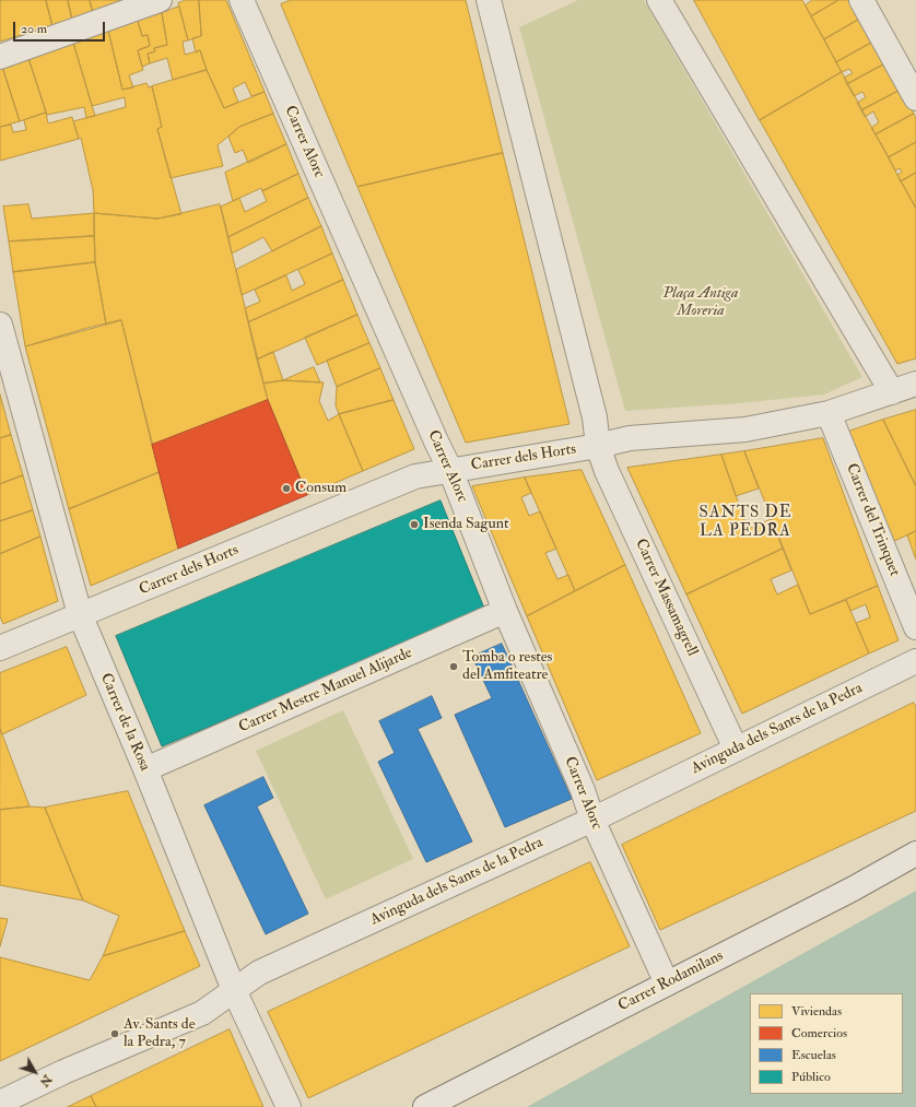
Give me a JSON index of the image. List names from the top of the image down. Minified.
{"streets":{"street":["Carrer Alorc","Carrer dels Horts","Carrer del Trinquet","Carrer Massamagrell","Carrer Mestre Manuel Alijarde","Carrer de la Rosa","Avinguda dels Sants de la Pedra","Carrer Rodamilans"]},"crossings":[["Carrer Alorc","Carrer dels Horts"],["Carrer Alorc","Carrer Mestre Manuel Alijarde"],["Carrer Alorc","Avinguda dels Sants de la Pedra"],["Carrer Alorc","Carrer Rodamilans"],["Carrer dels Horts","Carrer del Trinquet"],["Carrer dels Horts","Carrer Massamagrell"],["Carrer dels Horts","Carrer de la Rosa"],["Carrer Massamagrell","Avinguda dels Sants de la Pedra"],["Carrer Mestre Manuel Alijarde","Carrer de la Rosa"],["Carrer de la Rosa","Avinguda dels Sants de la Pedra"]],"districts":["SANTS DE LA PEDRA"],"parks":["Plaça Antiga Moreria"],"places":["Consum","Isenda Sagunt","Tomba o restes del Amfiteatre","Av. Sants de la Pedra, 7"],"legend":["Viviendas","Comercios","Escuelas","Público"],"scale_bar":"20 m","north":"bottom right"}
